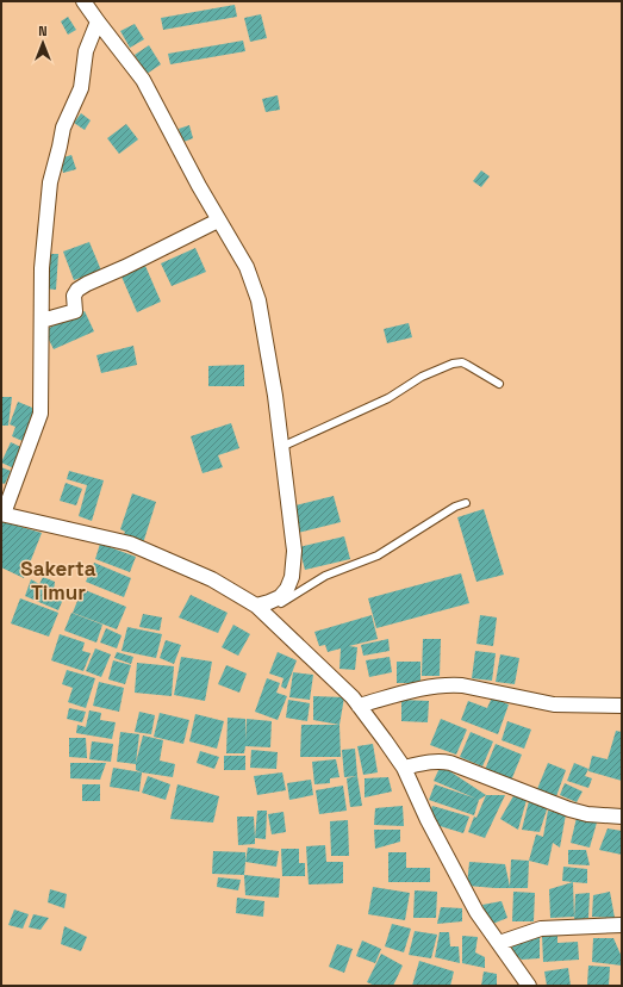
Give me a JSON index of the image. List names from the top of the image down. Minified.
{"districts":["Sakerta Timur"],"north":"top"}
